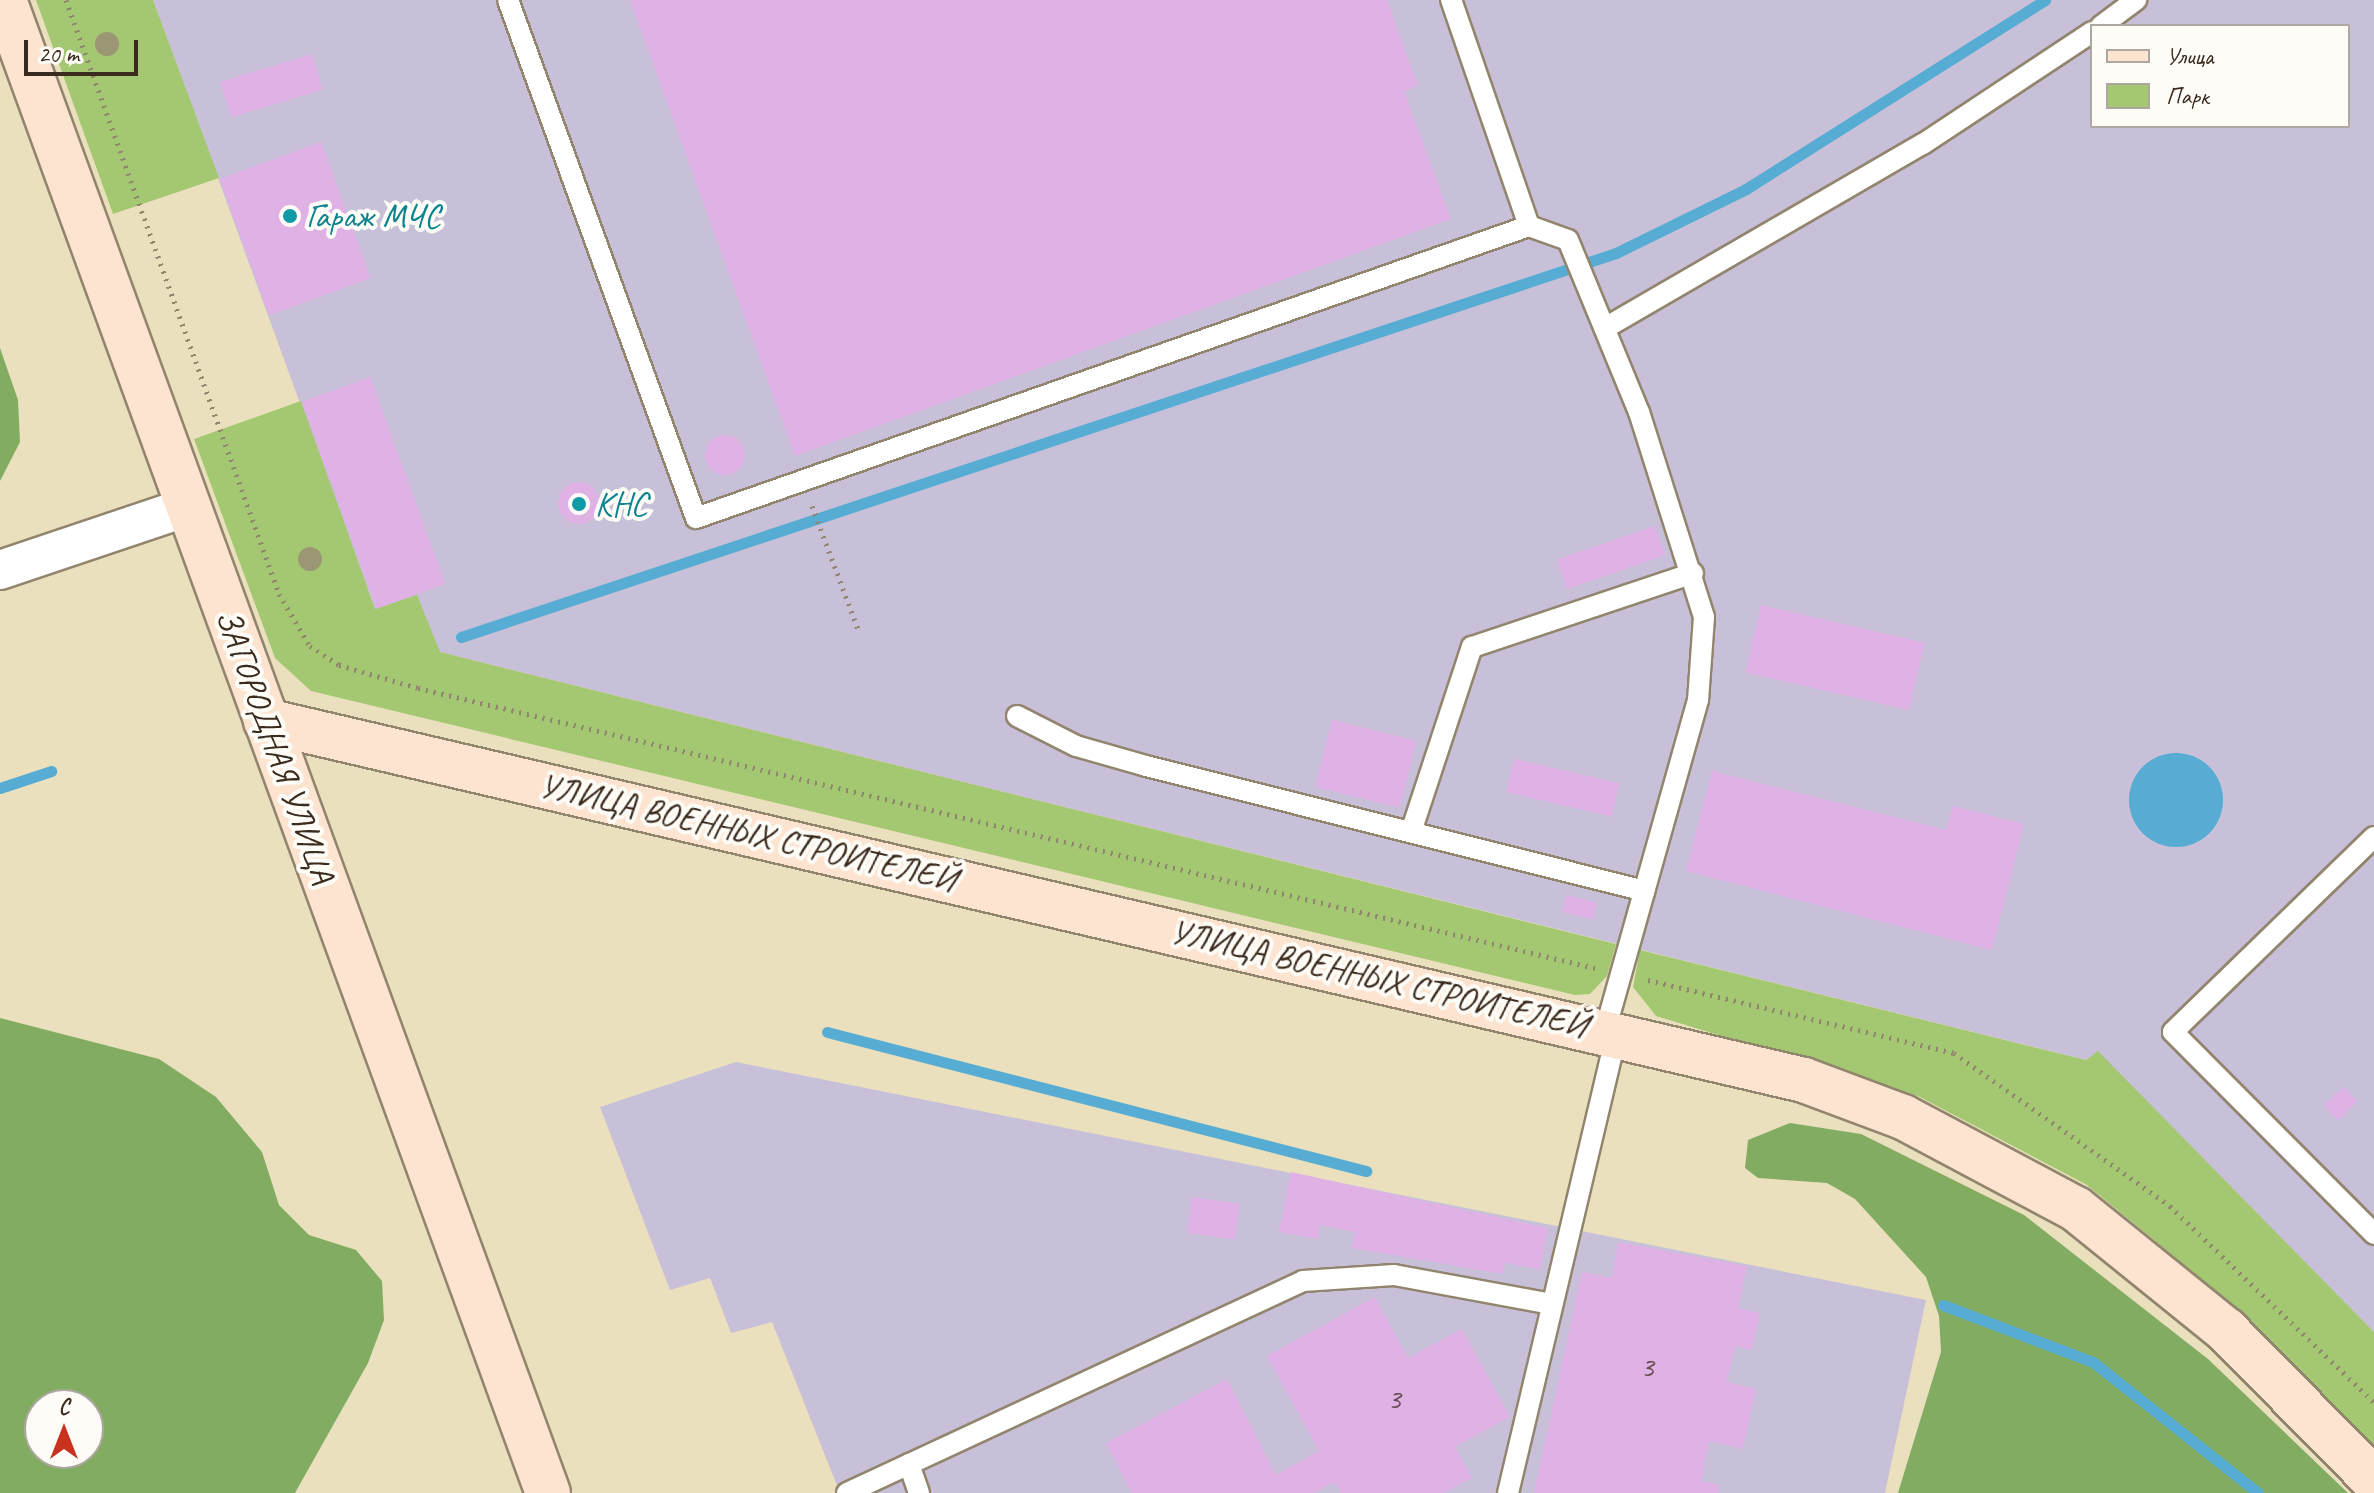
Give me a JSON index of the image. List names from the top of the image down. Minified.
{"streets":{"street":["ЗАГОРОДНАЯ УЛИЦА","УЛИЦА ВОЕННЫХ СТРОИТЕЛЕЙ"]},"crossings":[["ЗАГОРОДНАЯ УЛИЦА","УЛИЦА ВОЕННЫХ СТРОИТЕЛЕЙ"]],"places":["Гараж МЧС","КНС"],"house_numbers":["3","3"],"legend":["Улица","Парк"],"scale_bar":"20 m","north":"top"}
